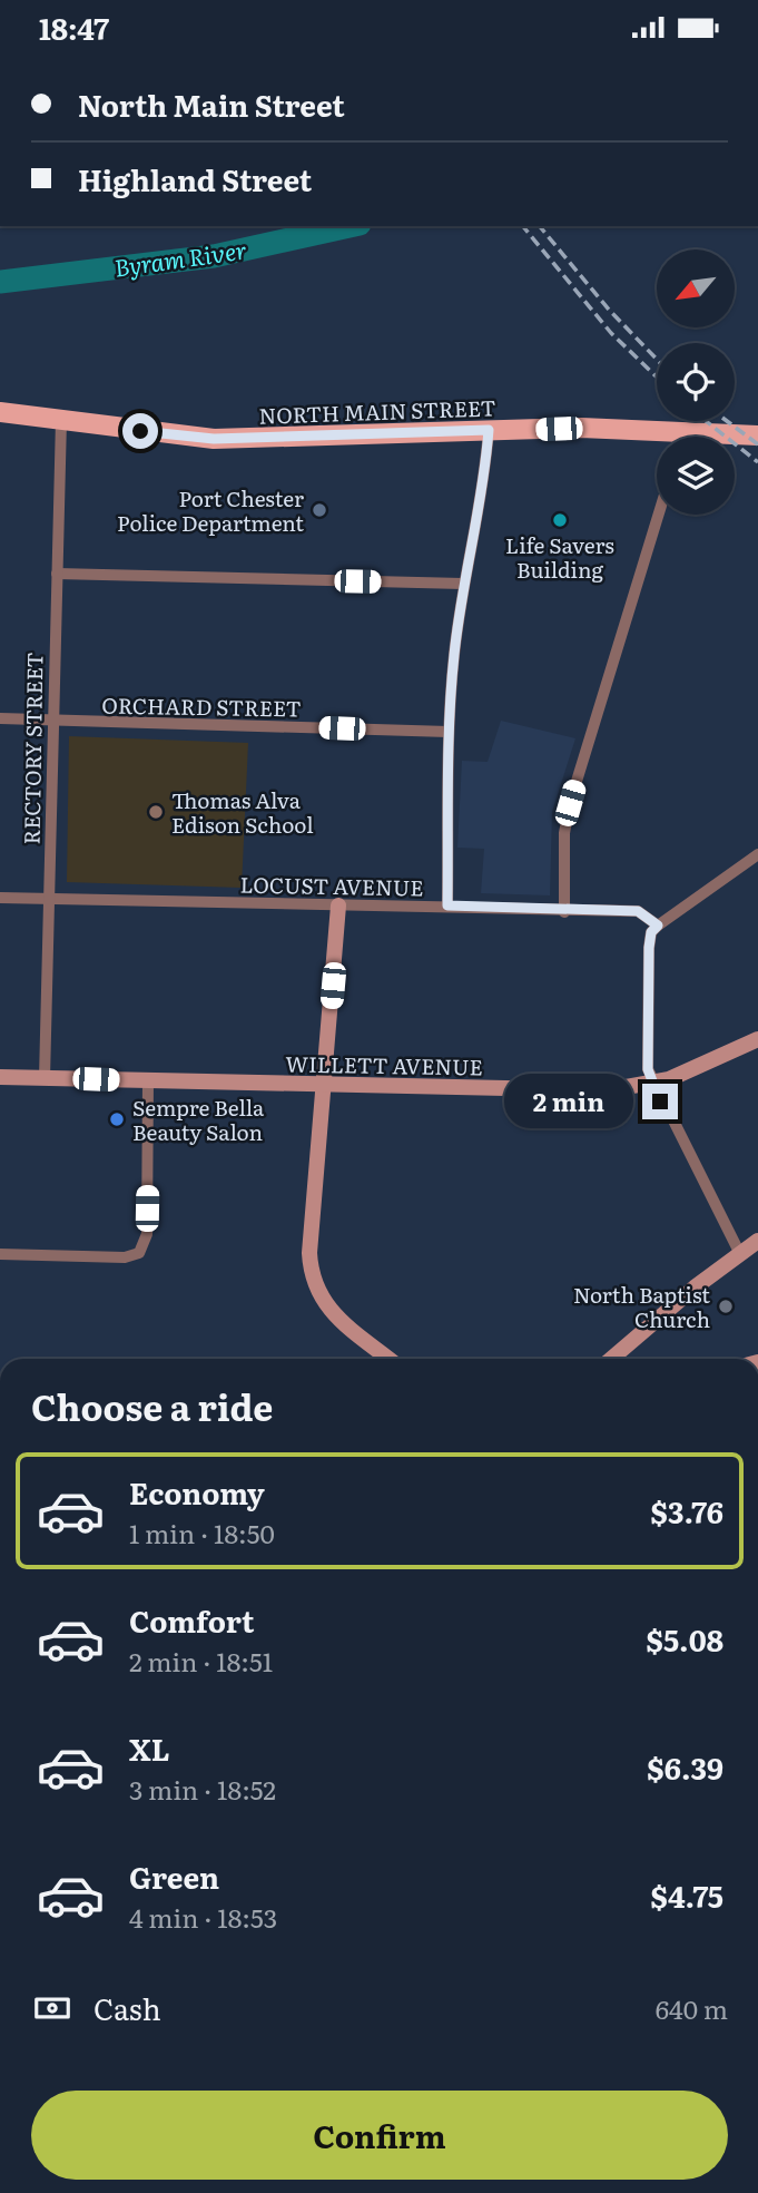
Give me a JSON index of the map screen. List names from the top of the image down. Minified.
{"streets":{"main road":["NORTH MAIN STREET"],"street":["ORCHARD STREET","RECTORY STREET","LOCUST AVENUE","WILLETT AVENUE"]},"crossings":[["NORTH MAIN STREET","RECTORY STREET"],["ORCHARD STREET","RECTORY STREET"],["RECTORY STREET","LOCUST AVENUE"],["RECTORY STREET","WILLETT AVENUE"]],"water":["Byram River"],"places":["Port Chester Police Department","Life Savers Building","Thomas Alva Edison School","Sempre Bella Beauty Salon","North Baptist Church"],"north":"bottom left","page":{"status":"18:47","banner":["North Main Street","Highland Street"],"bubble":"2 min","heading":"Choose a ride","list":[{"name":"Economy","note":"1 min · 18:50","value":"$3.76"},{"name":"Comfort","note":"2 min · 18:51","value":"$5.08"},{"name":"XL","note":"3 min · 18:52","value":"$6.39"},{"name":"Green","note":"4 min · 18:53","value":"$4.75"}],"pay":["Cash","640 m"],"buttons":"Confirm"}}
